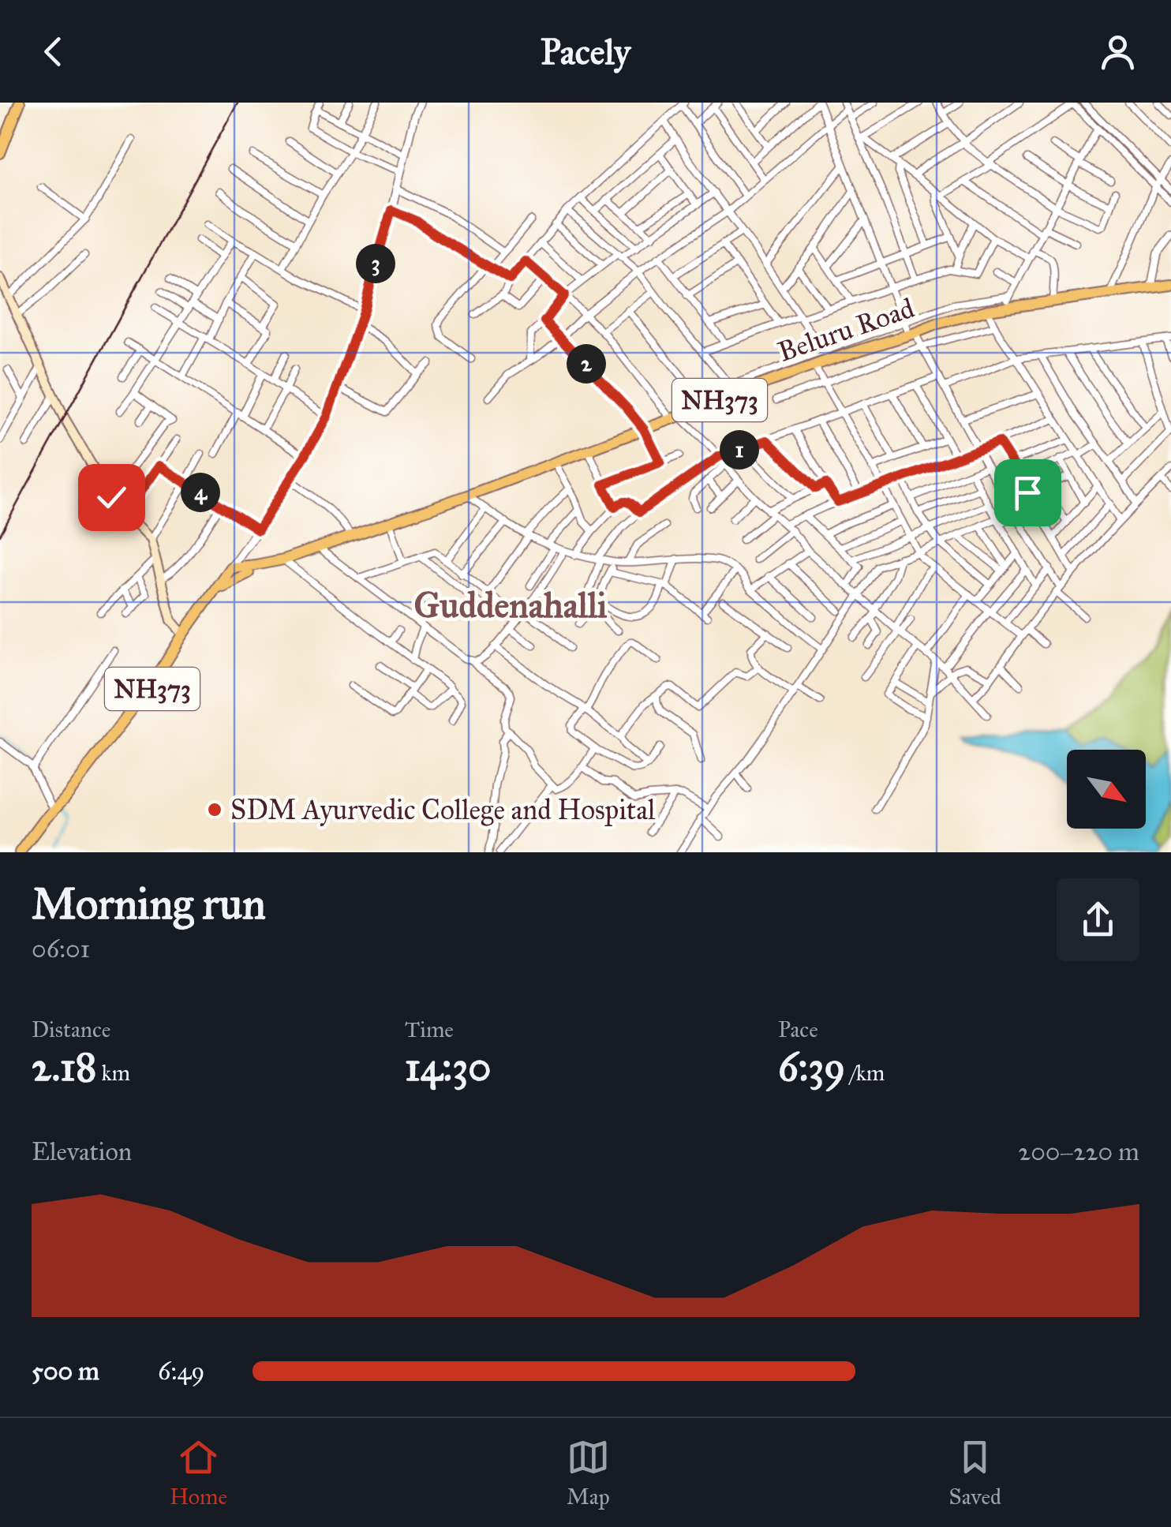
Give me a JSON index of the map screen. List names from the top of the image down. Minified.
{"streets":{"highway":["Beluru Road","NH373"]},"crossings":[["Beluru Road","NH373"]],"districts":["Guddenahalli"],"places":["SDM Ayurvedic College and Hospital"],"north":"bottom right","page":{"header":"Pacely","pins":["3","2","1","4"],"heading":["Morning run","06:01"],"stats":[["Distance","2.18 km"],["Time","14:30"],["Pace","6:39 /km"]],"chart":["Elevation","200–220 m"],"list":[{"name":"500 m","note":"6:49"}],"tabs":["Home","Map","Saved"]}}
